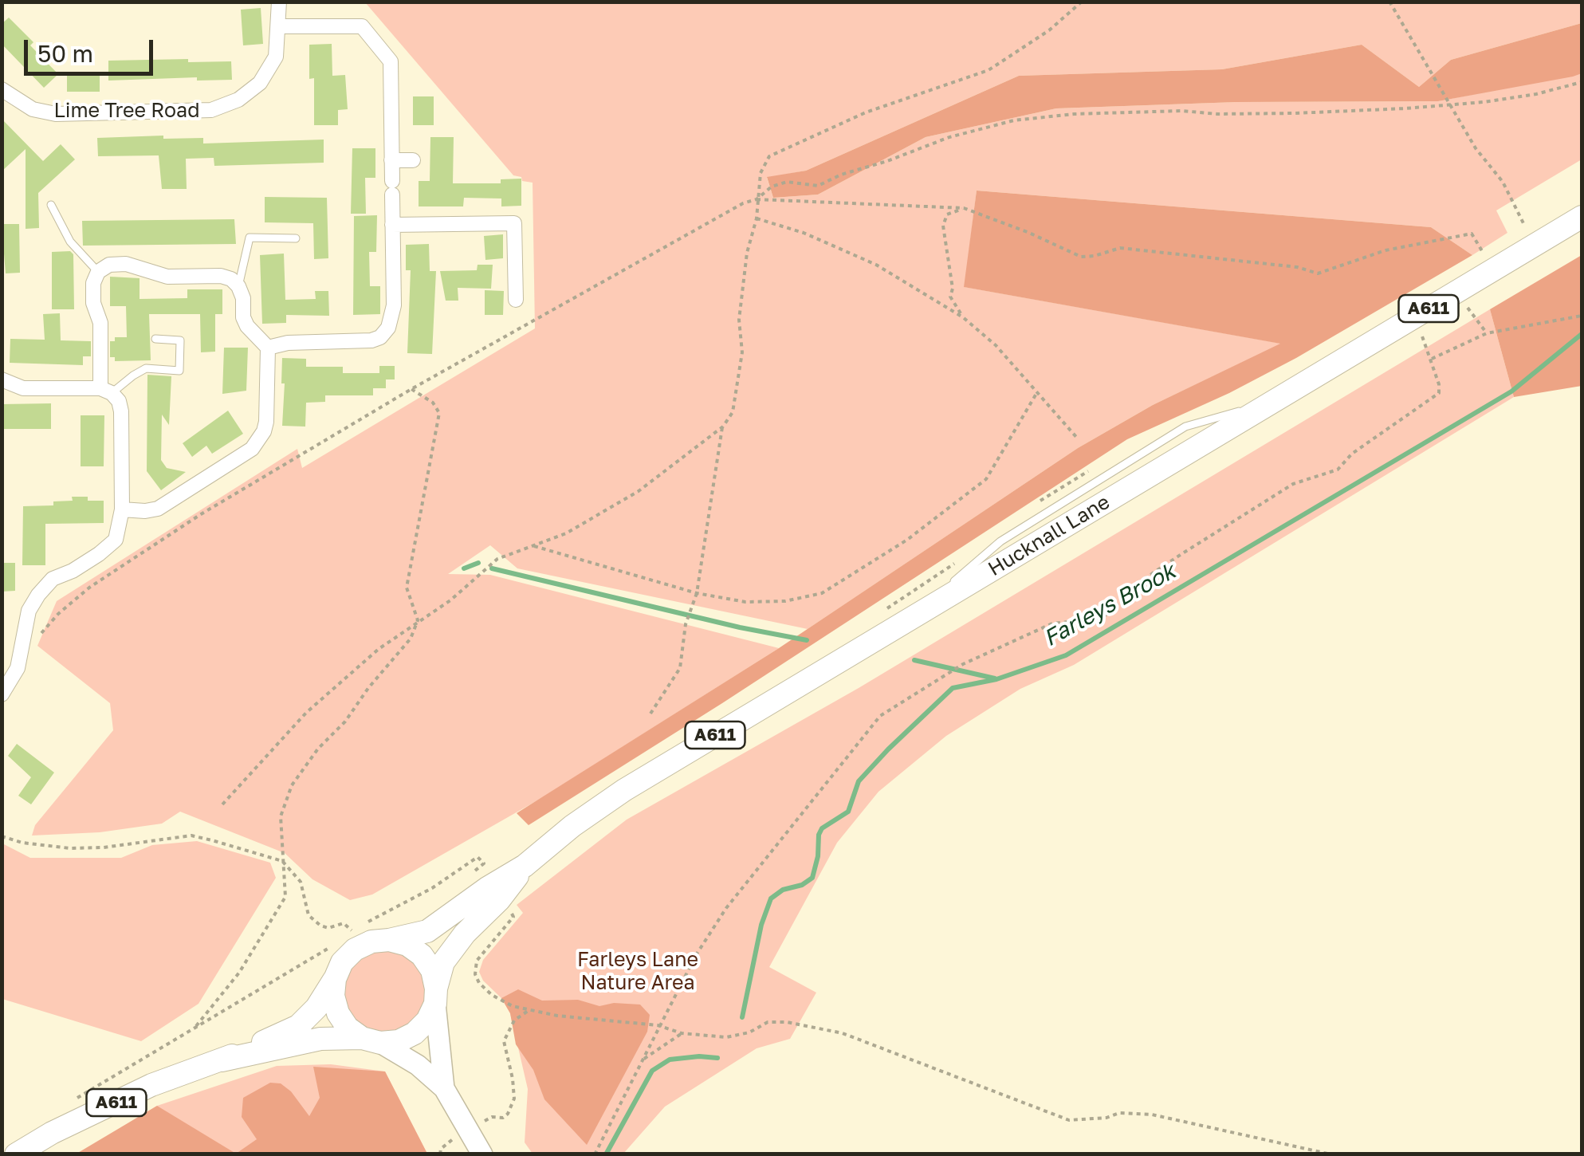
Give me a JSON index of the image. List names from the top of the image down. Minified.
{"streets":{"main road":["A611","Hucknall Lane"],"street":["Lime Tree Road"]},"water":["Farleys Brook"],"parks":["Farleys Lane Nature Area"],"scale_bar":"50 m"}
